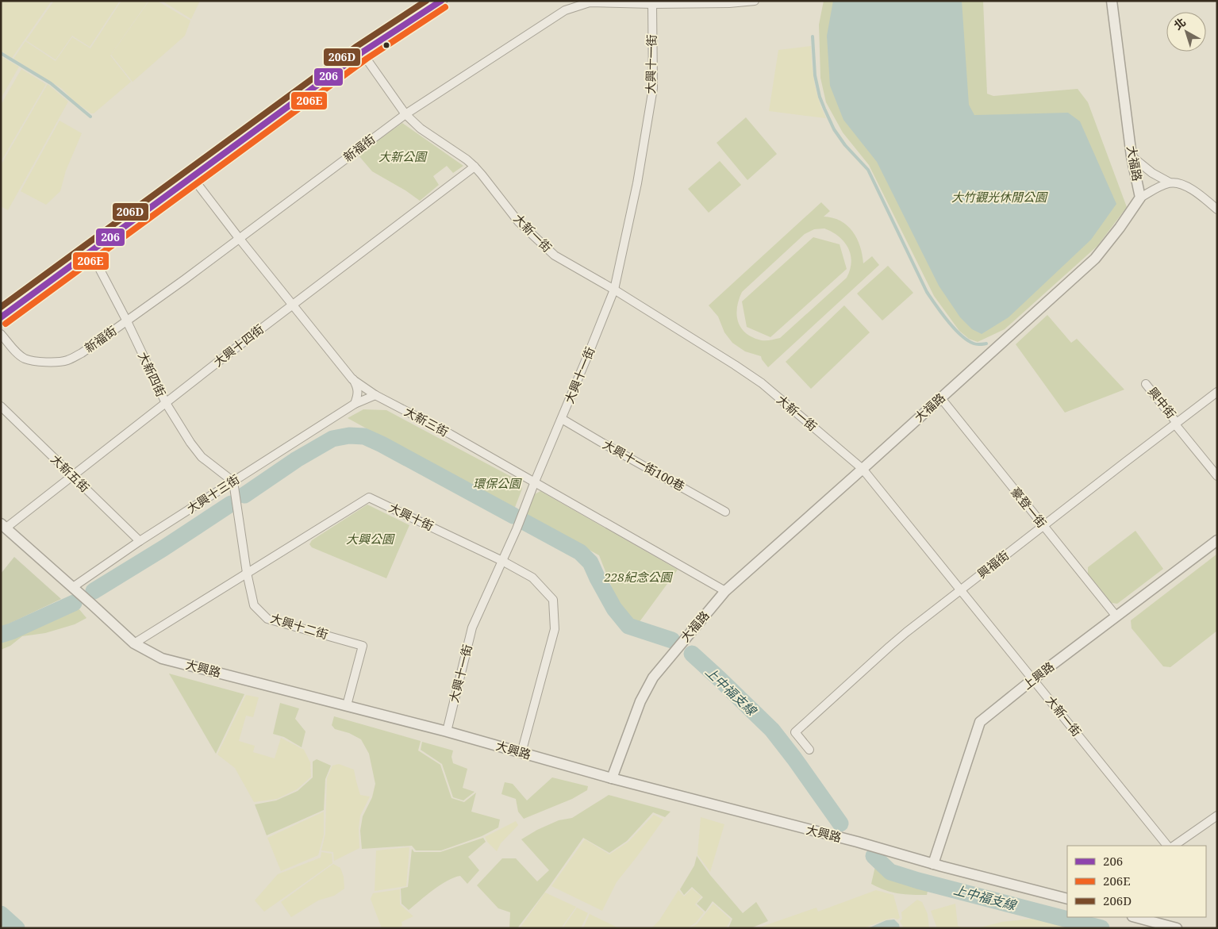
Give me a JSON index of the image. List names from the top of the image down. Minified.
{"streets":{"street":["大興十一街","新福街","大福路","大新一街","大興十四街","大新四街","興中街","大新三街","大興十一街100巷","大新五街","大興十三街","豪登一街","大興十街","興福街","大興十二街","大興路","上興路"]},"crossings":[["大興十一街","新福街"],["大興十一街","大新一街"],["大興十一街","大新三街"],["大興十一街","大興十一街100巷"],["大興十一街","大興十街"],["大興十一街","大興路"],["新福街","大新一街"],["新福街","大新四街"],["新福街","大新三街"],["大福路","大新一街"],["大福路","大新三街"],["大福路","豪登一街"],["大福路","大興路"],["大新一街","大興十四街"],["大新一街","興福街"],["大新一街","上興路"],["大興十四街","大新四街"],["大興十四街","大新三街"],["大興十四街","大新五街"],["大興十四街","大興路"],["大新四街","大興十三街"],["大新四街","大興十二街"],["興中街","興福街"],["大新三街","大興十三街"],["大新五街","大興十三街"],["大興十三街","大興十二街"],["大興十三街","大興路"],["豪登一街","興福街"],["豪登一街","上興路"],["大興十街","大興十二街"],["大興十街","大興路"],["大興十二街","大興路"],["大興路","上興路"]],"water":["上中福支線"],"parks":["大新公園","大竹觀光休閒公園","環保公園","大興公園","228紀念公園"],"lines":["transit line 206","transit line 206D","transit line 206E"],"legend":["206","206E","206D"],"north":"top left"}
